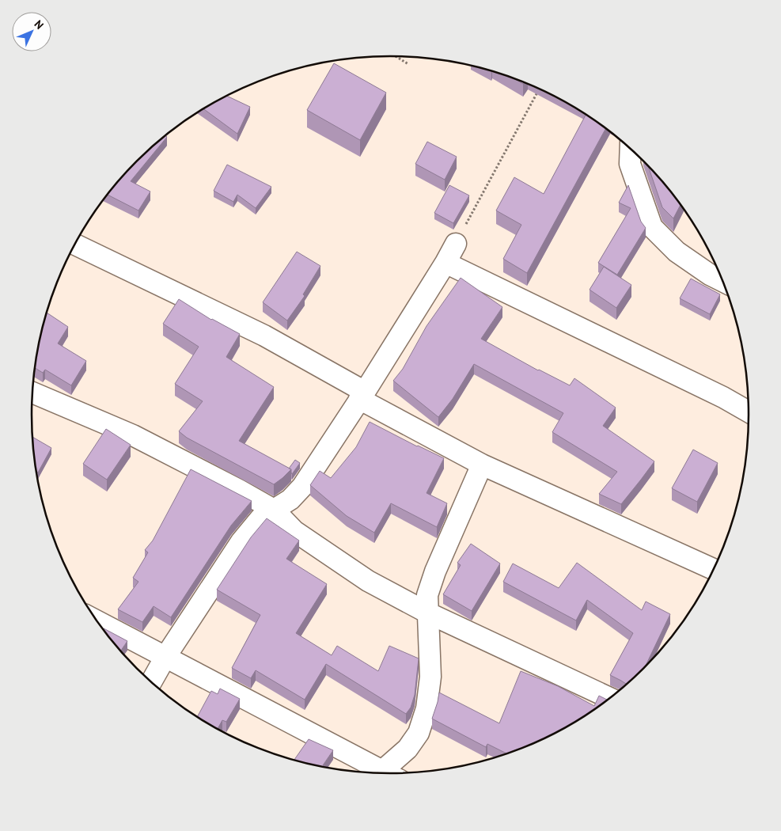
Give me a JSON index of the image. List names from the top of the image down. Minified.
{"north":"top right"}
